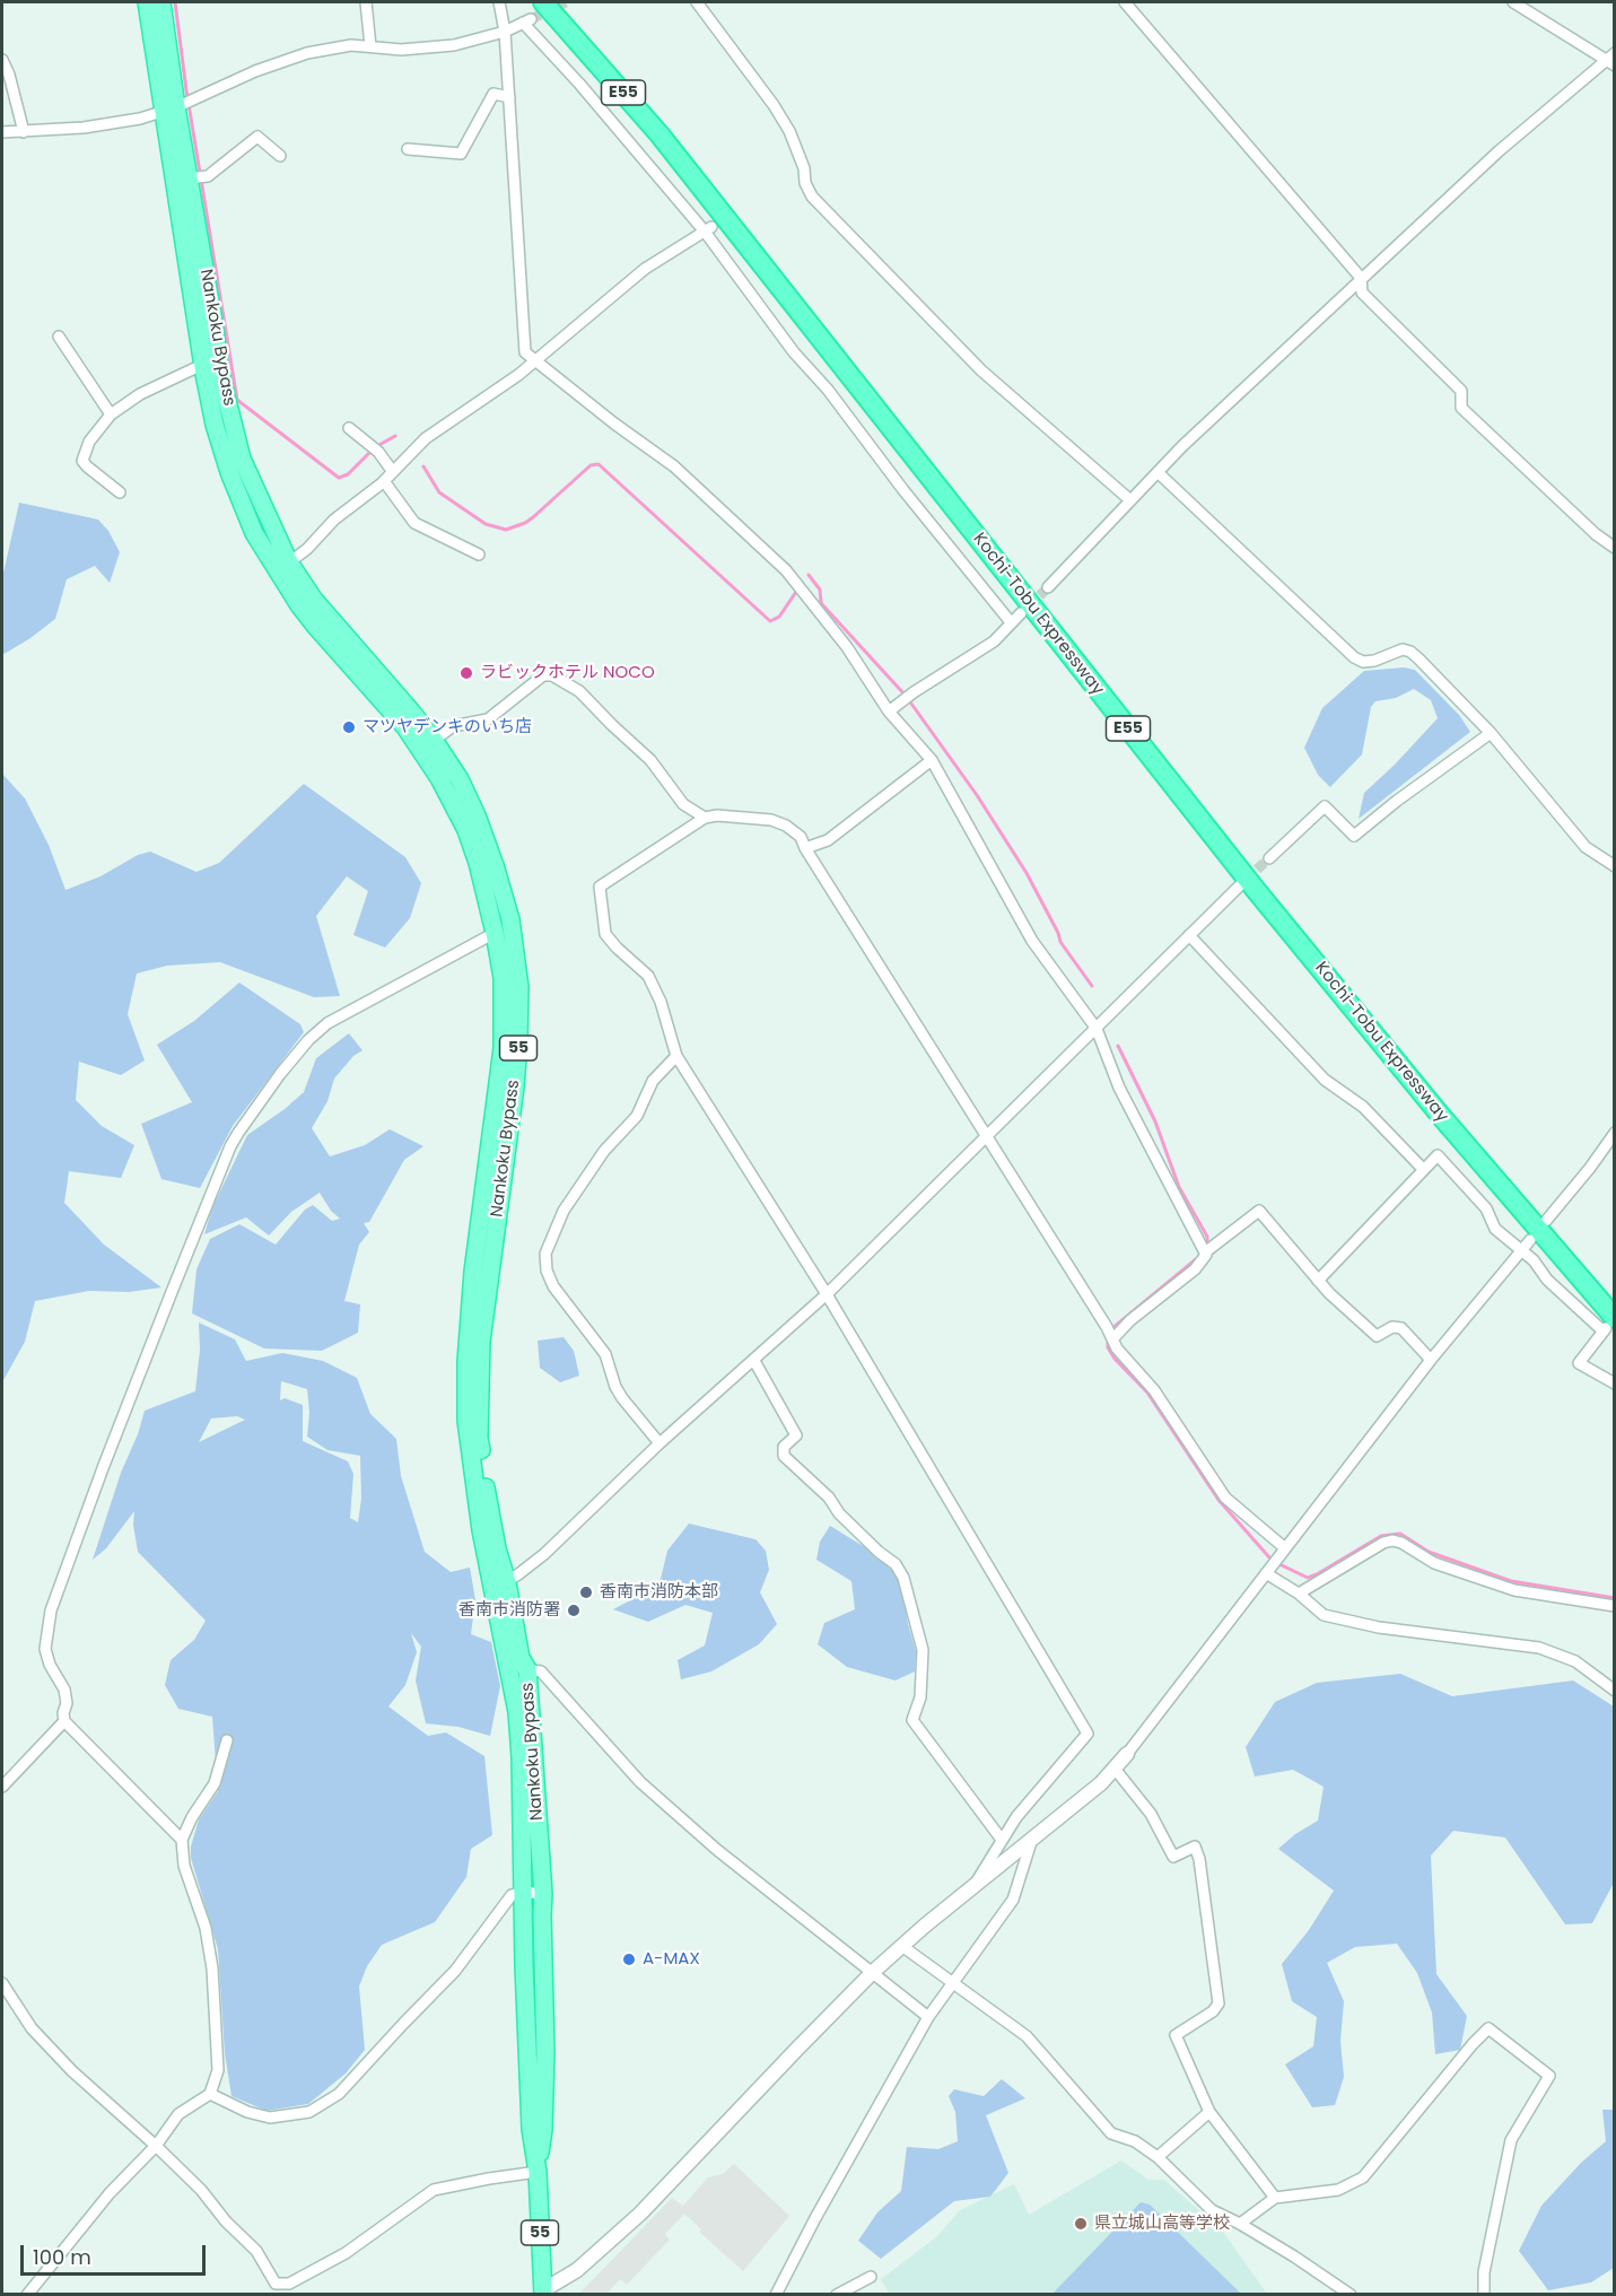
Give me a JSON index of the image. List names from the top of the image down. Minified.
{"streets":{"highway":["E55","Nankoku Bypass","Kochi-Tobu Expressway","55"]},"places":["ラビックホテル NOCO","マツヤデンキのいち店","香南市消防本部","香南市消防署","A-MAX","県立城山高等学校"],"scale_bar":"100 m"}
